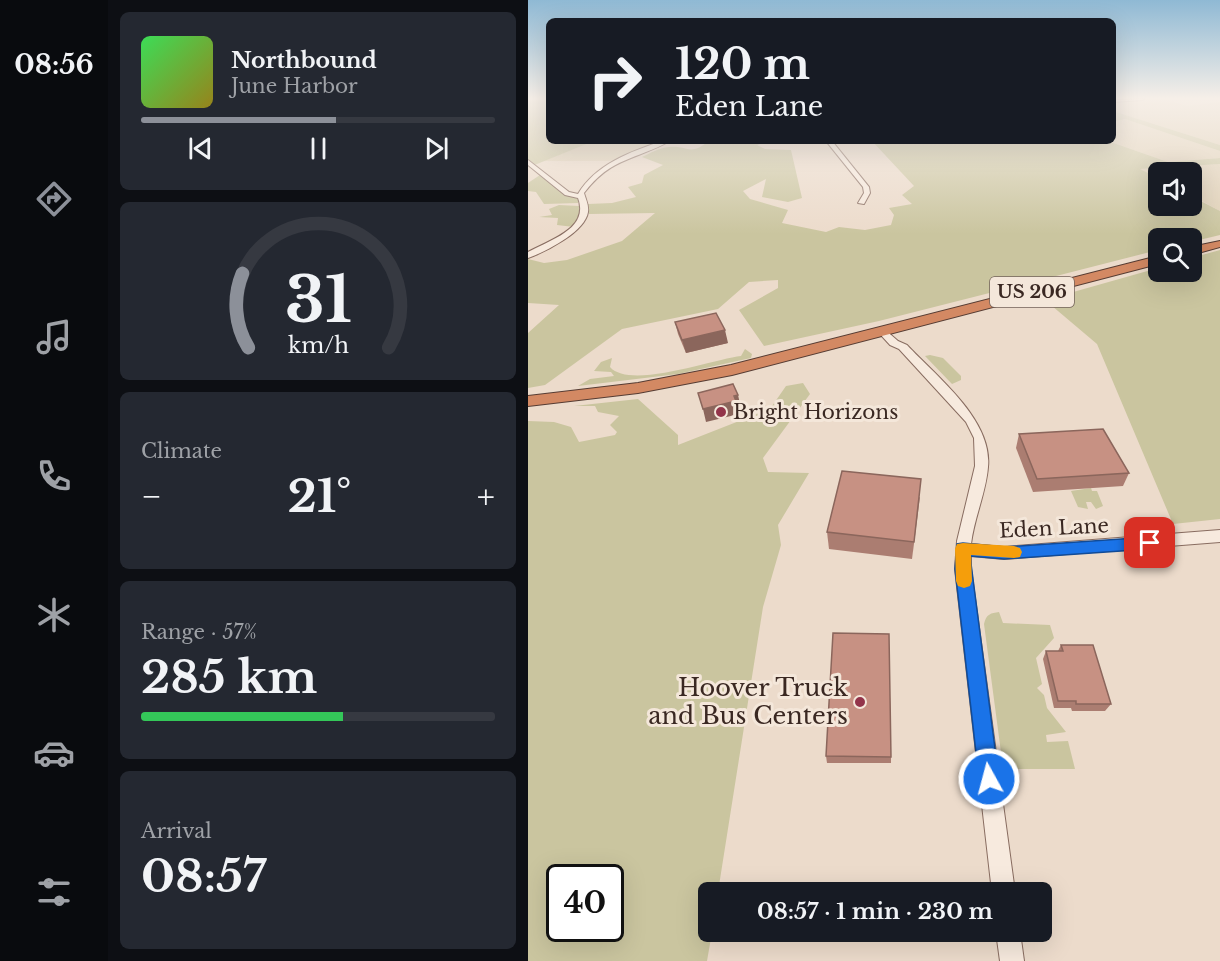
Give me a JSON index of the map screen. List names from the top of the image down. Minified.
{"streets":{"highway":["US 206"],"street":["Eden Lane"]},"places":["Bright Horizons","Hoover Truck and Bus Centers"],"page":{"tabs":"08:56","turn":["120 m","Eden Lane"],"song":["Northbound","June Harbor"],"tile":["Climate",["Range · 57%","285 km"],["Arrival","08:57"]],"heat":["−","21°","+"],"limit":"40","trip":"08:57 · 1 min · 230 m","gauge":["31","km/h"]}}
